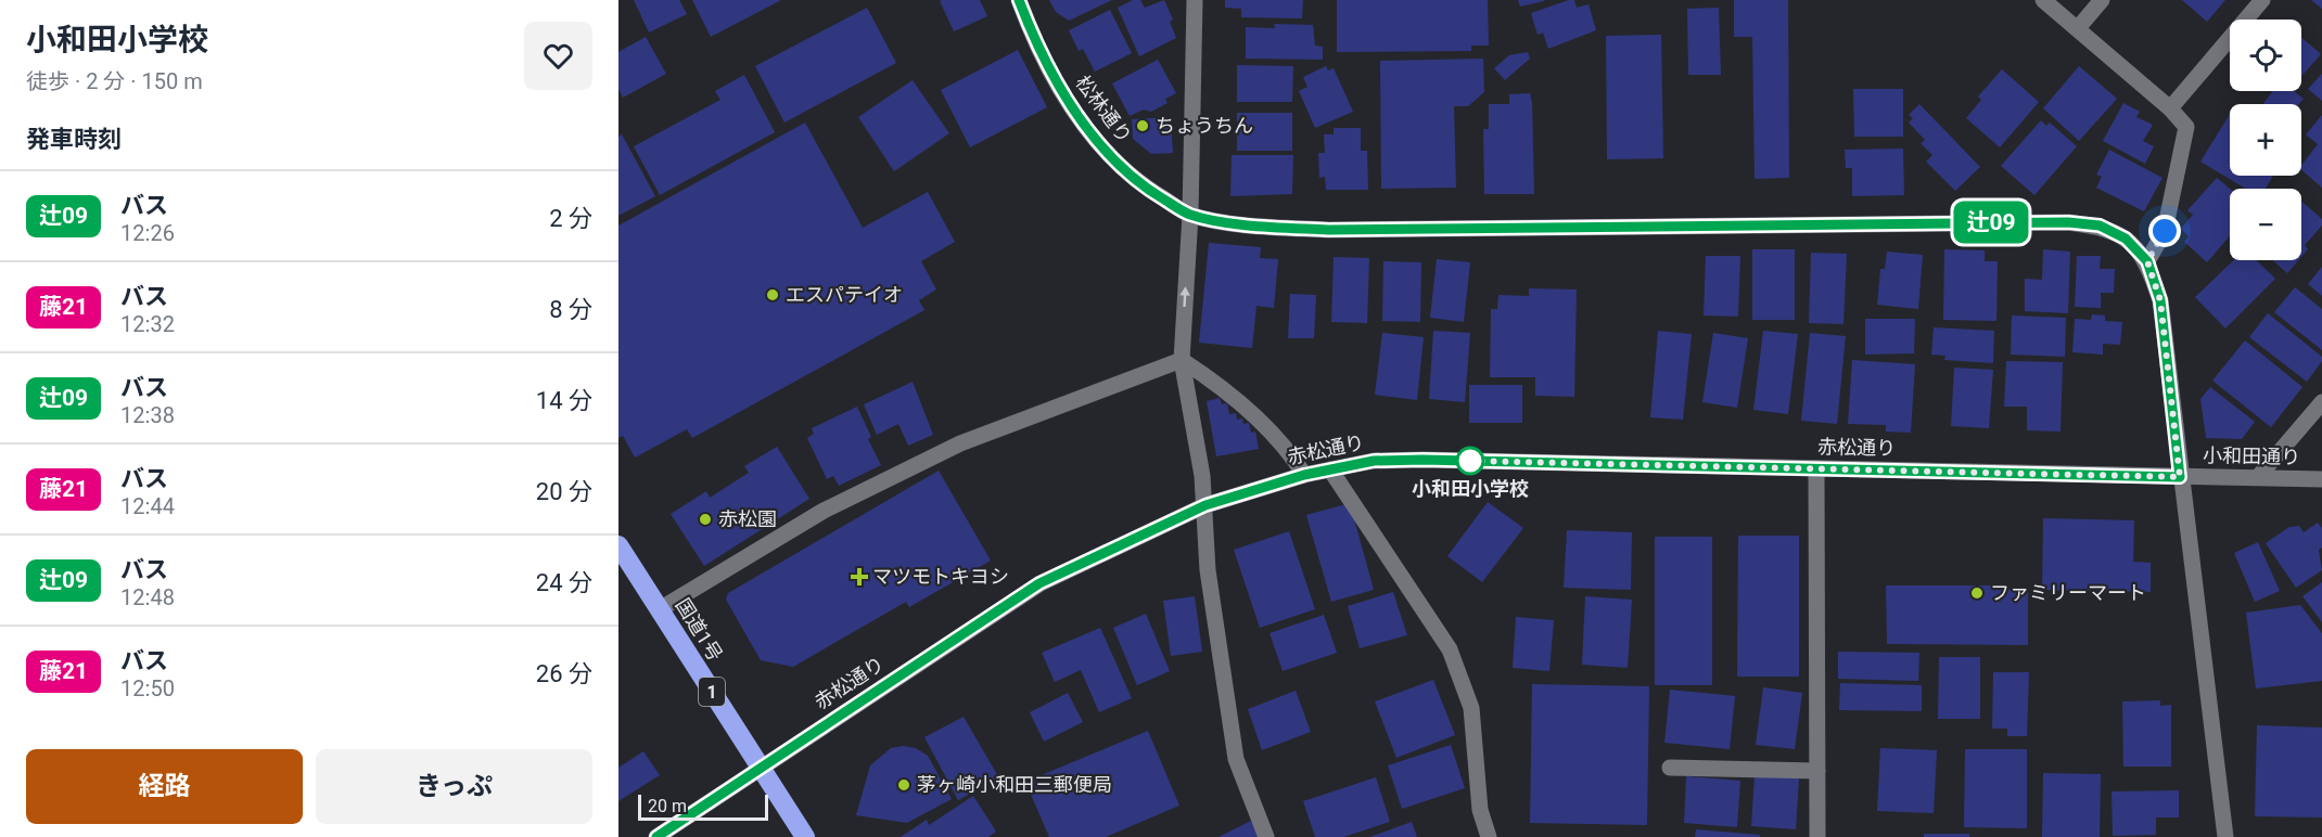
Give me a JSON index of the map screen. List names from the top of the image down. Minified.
{"streets":{"highway":["国道1号","1"],"street":["松林通り","赤松通り","小和田通り"]},"crossings":[["赤松通り","小和田通り"],["赤松通り","国道1号"]],"places":{"other":["ちょうちん","エスパテイオ","小和田小学校","赤松園","ファミリーマート","茅ヶ崎小和田三郵便局"],"health":["マツモトキヨシ"]},"lines":["bus line 辻09"],"scale_bar":"20 m","page":{"heading":[["小和田小学校","徒歩 · 2 分 · 150 m"],"発車時刻"],"on_map":"辻09","map_buttons":["+","−"],"list":[{"mark":"辻09","name":"バス","note":"12:26","value":"2 分"},{"mark":"藤21","name":"バス","note":"12:32","value":"8 分"},{"mark":"辻09","name":"バス","note":"12:38","value":"14 分"},{"mark":"藤21","name":"バス","note":"12:44","value":"20 分"},{"mark":"辻09","name":"バス","note":"12:48","value":"24 分"},{"mark":"藤21","name":"バス","note":"12:50","value":"26 分"}],"buttons":["経路","きっぷ"],"scale":"20 m"}}
